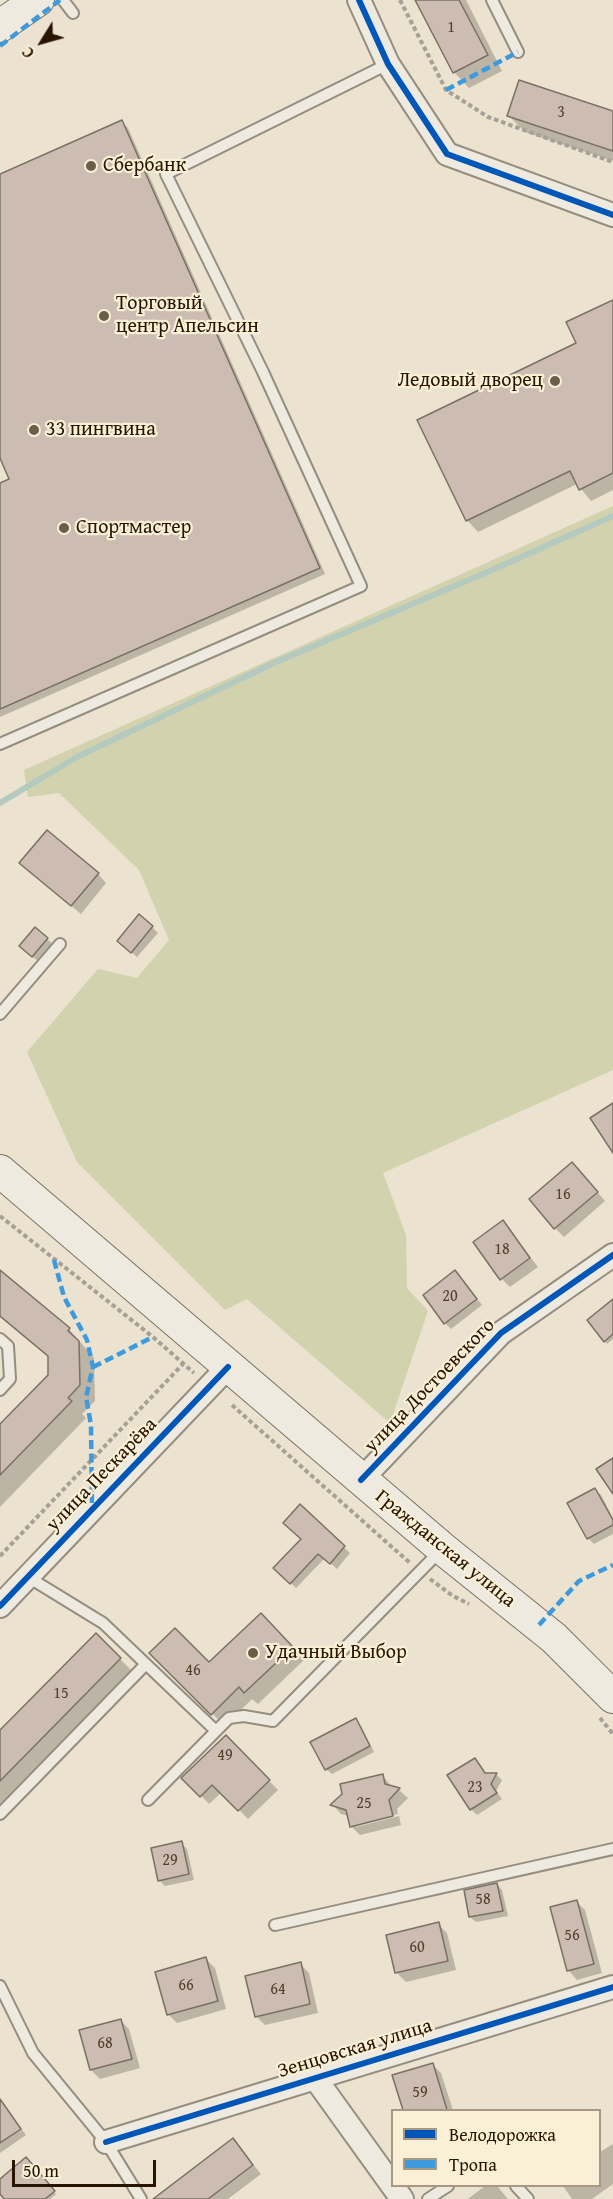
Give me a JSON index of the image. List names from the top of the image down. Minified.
{"streets":{"main road":["Гражданская улица"],"street":["улица Достоевского","улица Пескарёва","Зенцовская улица"]},"crossings":[["улица Достоевского","Гражданская улица"],["улица Пескарёва","Гражданская улица"]],"places":["Сбербанк","Торговый центр Апельсин","Ледовый дворец","33 пингвина","Спортмастер","Удачный Выбор"],"house_numbers":["1","3","16","18","20","46","15","49","23","25","29","58","56","60","66","64","68","59"],"legend":["Велодорожка","Тропа"],"scale_bar":"50 m","north":"bottom left"}
